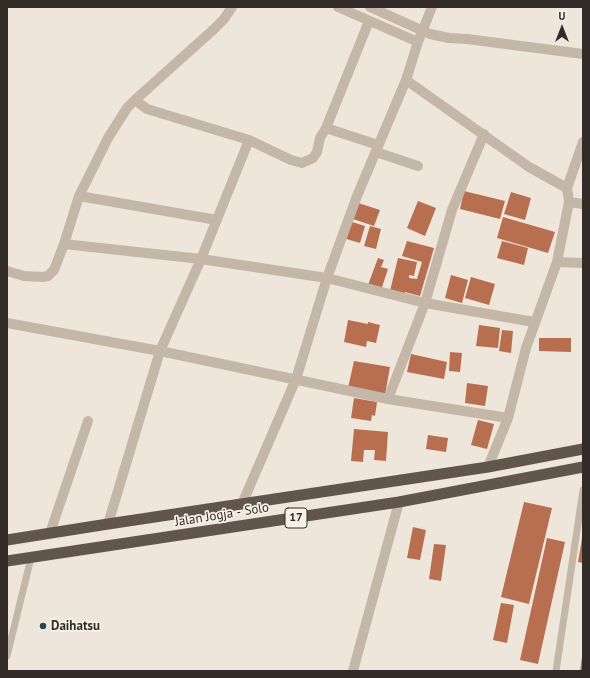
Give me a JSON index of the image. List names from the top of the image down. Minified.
{"streets":{"highway":["Jalan Jogja - Solo","17"]},"places":["Daihatsu"],"north":"top"}
